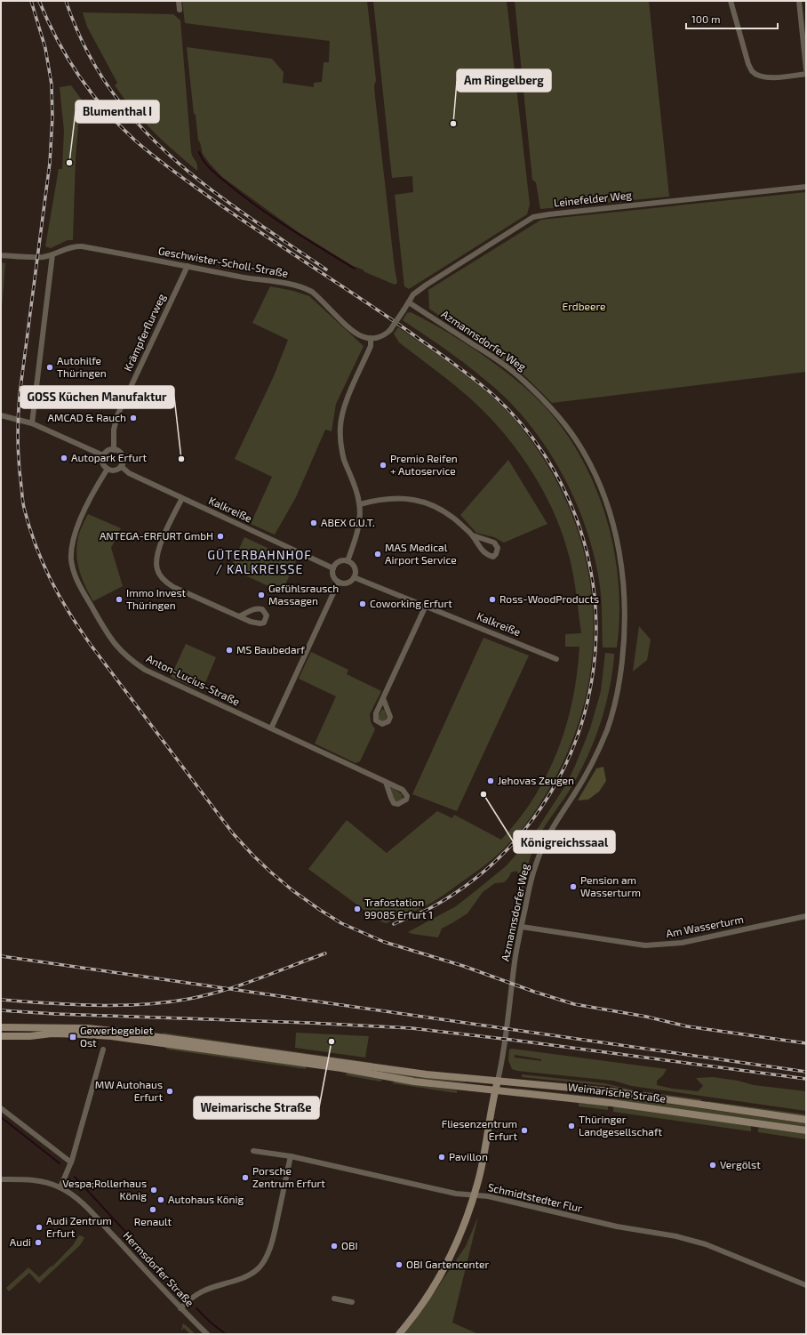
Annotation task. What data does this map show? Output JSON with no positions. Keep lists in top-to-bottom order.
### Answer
{
  "streets": {
    "main road": ["Weimarische Straße"],
    "street": [
      "Leinefelder Weg",
      "Geschwister-Scholl-Straße",
      "Krämpferflurweg",
      "Azmannsdorfer Weg",
      "Kalkreiße",
      "Anton-Lucius-Straße",
      "Am Wasserturm",
      "Schmidtstedter Flur",
      "Hermsdorfer Straße"
    ]
  },
  "crossings": [
    ["Leinefelder Weg", "Azmannsdorfer Weg"],
    ["Geschwister-Scholl-Straße", "Krämpferflurweg"],
    ["Krämpferflurweg", "Kalkreiße"],
    ["Krämpferflurweg", "Anton-Lucius-Straße"],
    ["Azmannsdorfer Weg", "Am Wasserturm"],
    ["Azmannsdorfer Weg", "Weimarische Straße"],
    ["Kalkreiße", "Anton-Lucius-Straße"]
  ],
  "districts": ["GÜTERBAHNHOF / KALKREISSE"],
  "parks": ["Erdbeere"],
  "places": {
    "other": [
      "Am Ringelberg",
      "Blumenthal I",
      "Autohilfe Thüringen",
      "AMCAD & Rauch",
      "Autopark Erfurt",
      "GOSS Küchen Manufaktur",
      "Premio Reifen + Autoservice",
      "ABEX G.U.T.",
      "ANTEGA-ERFURT GmbH",
      "MAS Medical Airport Service",
      "Gefühlsrausch Massagen",
      "Immo Invest Thüringen",
      "Ross-WoodProducts",
      "Coworking Erfurt",
      "MS Baubedarf",
      "Jehovas Zeugen",
      "Königreichssaal",
      "Pension am Wasserturm",
      "Trafostation 99085 Erfurt 1",
      "Weimarische Straße",
      "MW Autohaus Erfurt",
      "Thüringer Landgesellschaft",
      "Fliesenzentrum Erfurt",
      "Pavillon",
      "Vergölst",
      "Porsche Zentrum Erfurt",
      "Vespa;Rollerhaus König",
      "Autohaus König",
      "Renault",
      "Audi Zentrum Erfurt",
      "Audi",
      "OBI",
      "OBI Gartencenter"
    ],
    "transit": ["Gewerbegebiet Ost"]
  },
  "scale_bar": "100 m"
}
